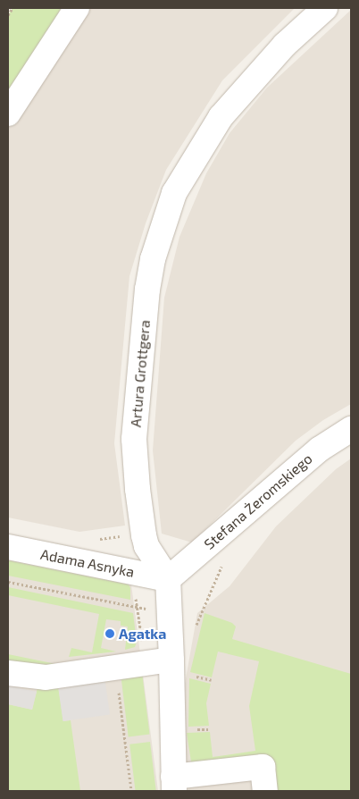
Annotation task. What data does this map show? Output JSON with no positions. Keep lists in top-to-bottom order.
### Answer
{
  "streets": {
    "street": ["Artura Grottgera", "Stefana Żeromskiego", "Adama Asnyka"]
  },
  "crossings": [
    ["Artura Grottgera", "Stefana Żeromskiego"],
    ["Artura Grottgera", "Adama Asnyka"],
    ["Stefana Żeromskiego", "Adama Asnyka"]
  ],
  "places": ["Agatka"]
}
